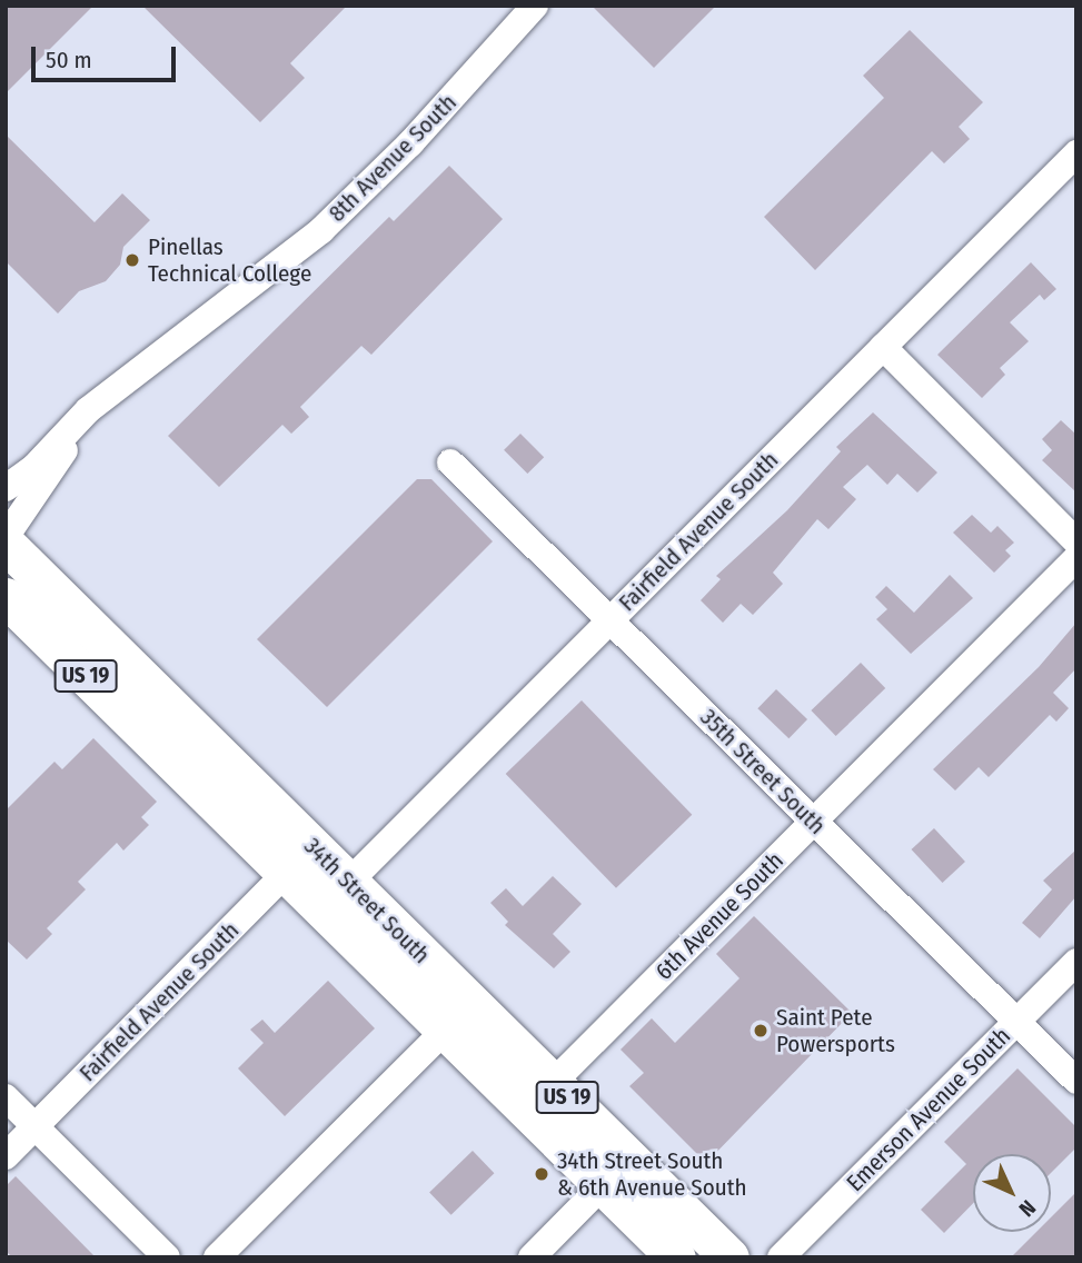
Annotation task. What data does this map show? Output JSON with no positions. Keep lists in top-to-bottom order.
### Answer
{
  "streets": {
    "highway": ["US 19", "34th Street South"],
    "street": [
      "8th Avenue South",
      "Fairfield Avenue South",
      "35th Street South",
      "6th Avenue South",
      "Emerson Avenue South"
    ]
  },
  "crossings": [
    ["Fairfield Avenue South", "35th Street South"],
    ["Fairfield Avenue South", "34th Street South"],
    ["35th Street South", "6th Avenue South"],
    ["35th Street South", "Emerson Avenue South"],
    ["34th Street South", "6th Avenue South"]
  ],
  "places": ["Pinellas Technical College", "Saint Pete Powersports", "34th Street South & 6th Avenue South"],
  "scale_bar": "50 m",
  "north": "bottom right"
}
